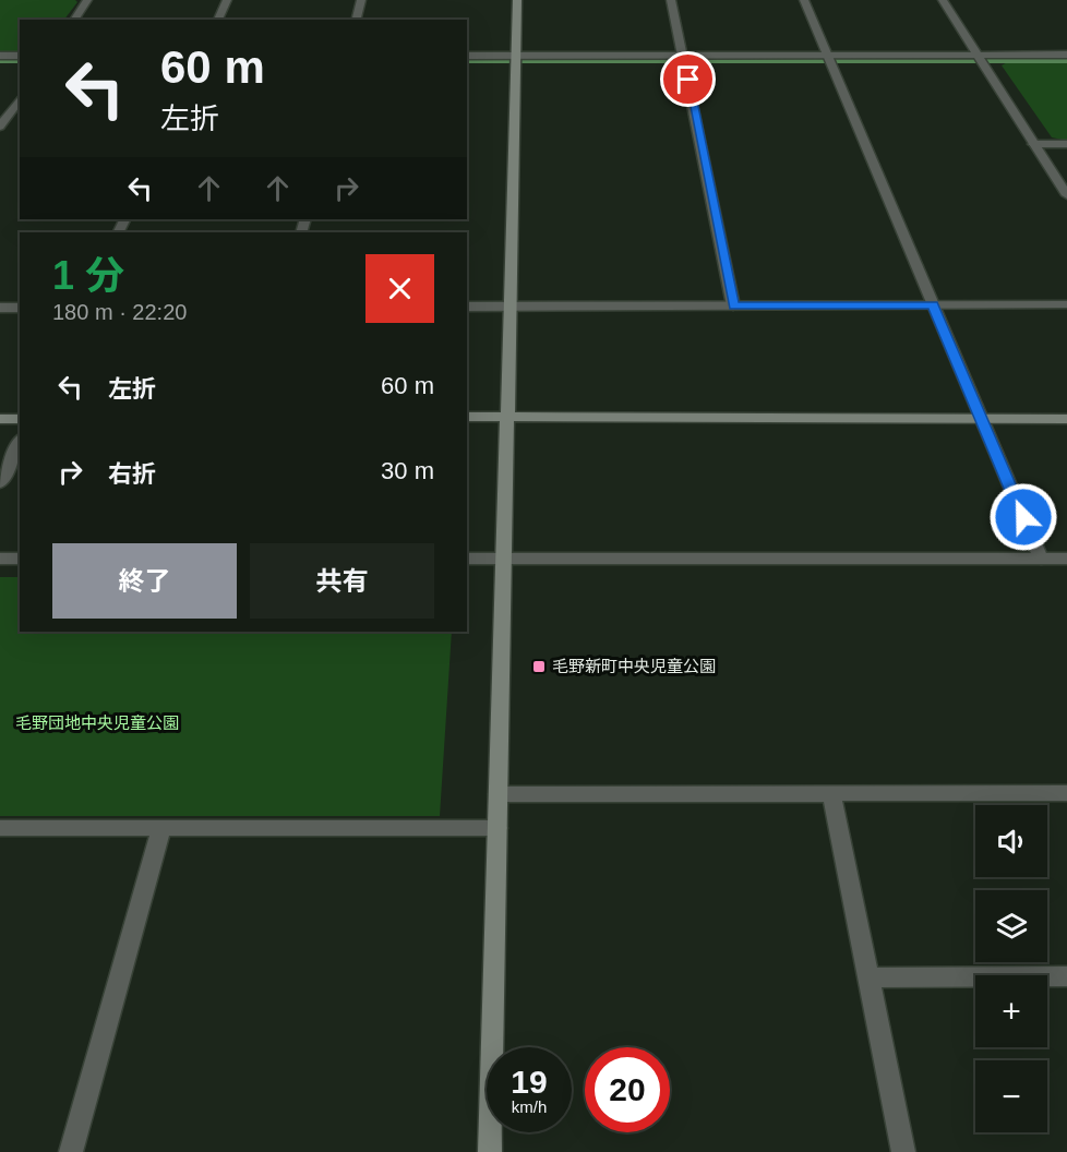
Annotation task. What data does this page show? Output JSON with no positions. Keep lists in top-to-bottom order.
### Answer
{
  "parks": ["毛野団地中央児童公園"],
  "places": {
    "transit": ["毛野新町中央児童公園"]
  },
  "page": {
    "turn": ["60 m", "左折"],
    "heading": ["1 分", "180 m · 22:20"],
    "list": [
      {
        "name": "左折",
        "value": "60 m"
      },
      {
        "name": "右折",
        "value": "30 m"
      }
    ],
    "buttons": ["終了", "共有"],
    "map_buttons": ["+", "−"],
    "speed": "19 km/h",
    "limit": "20"
  }
}
